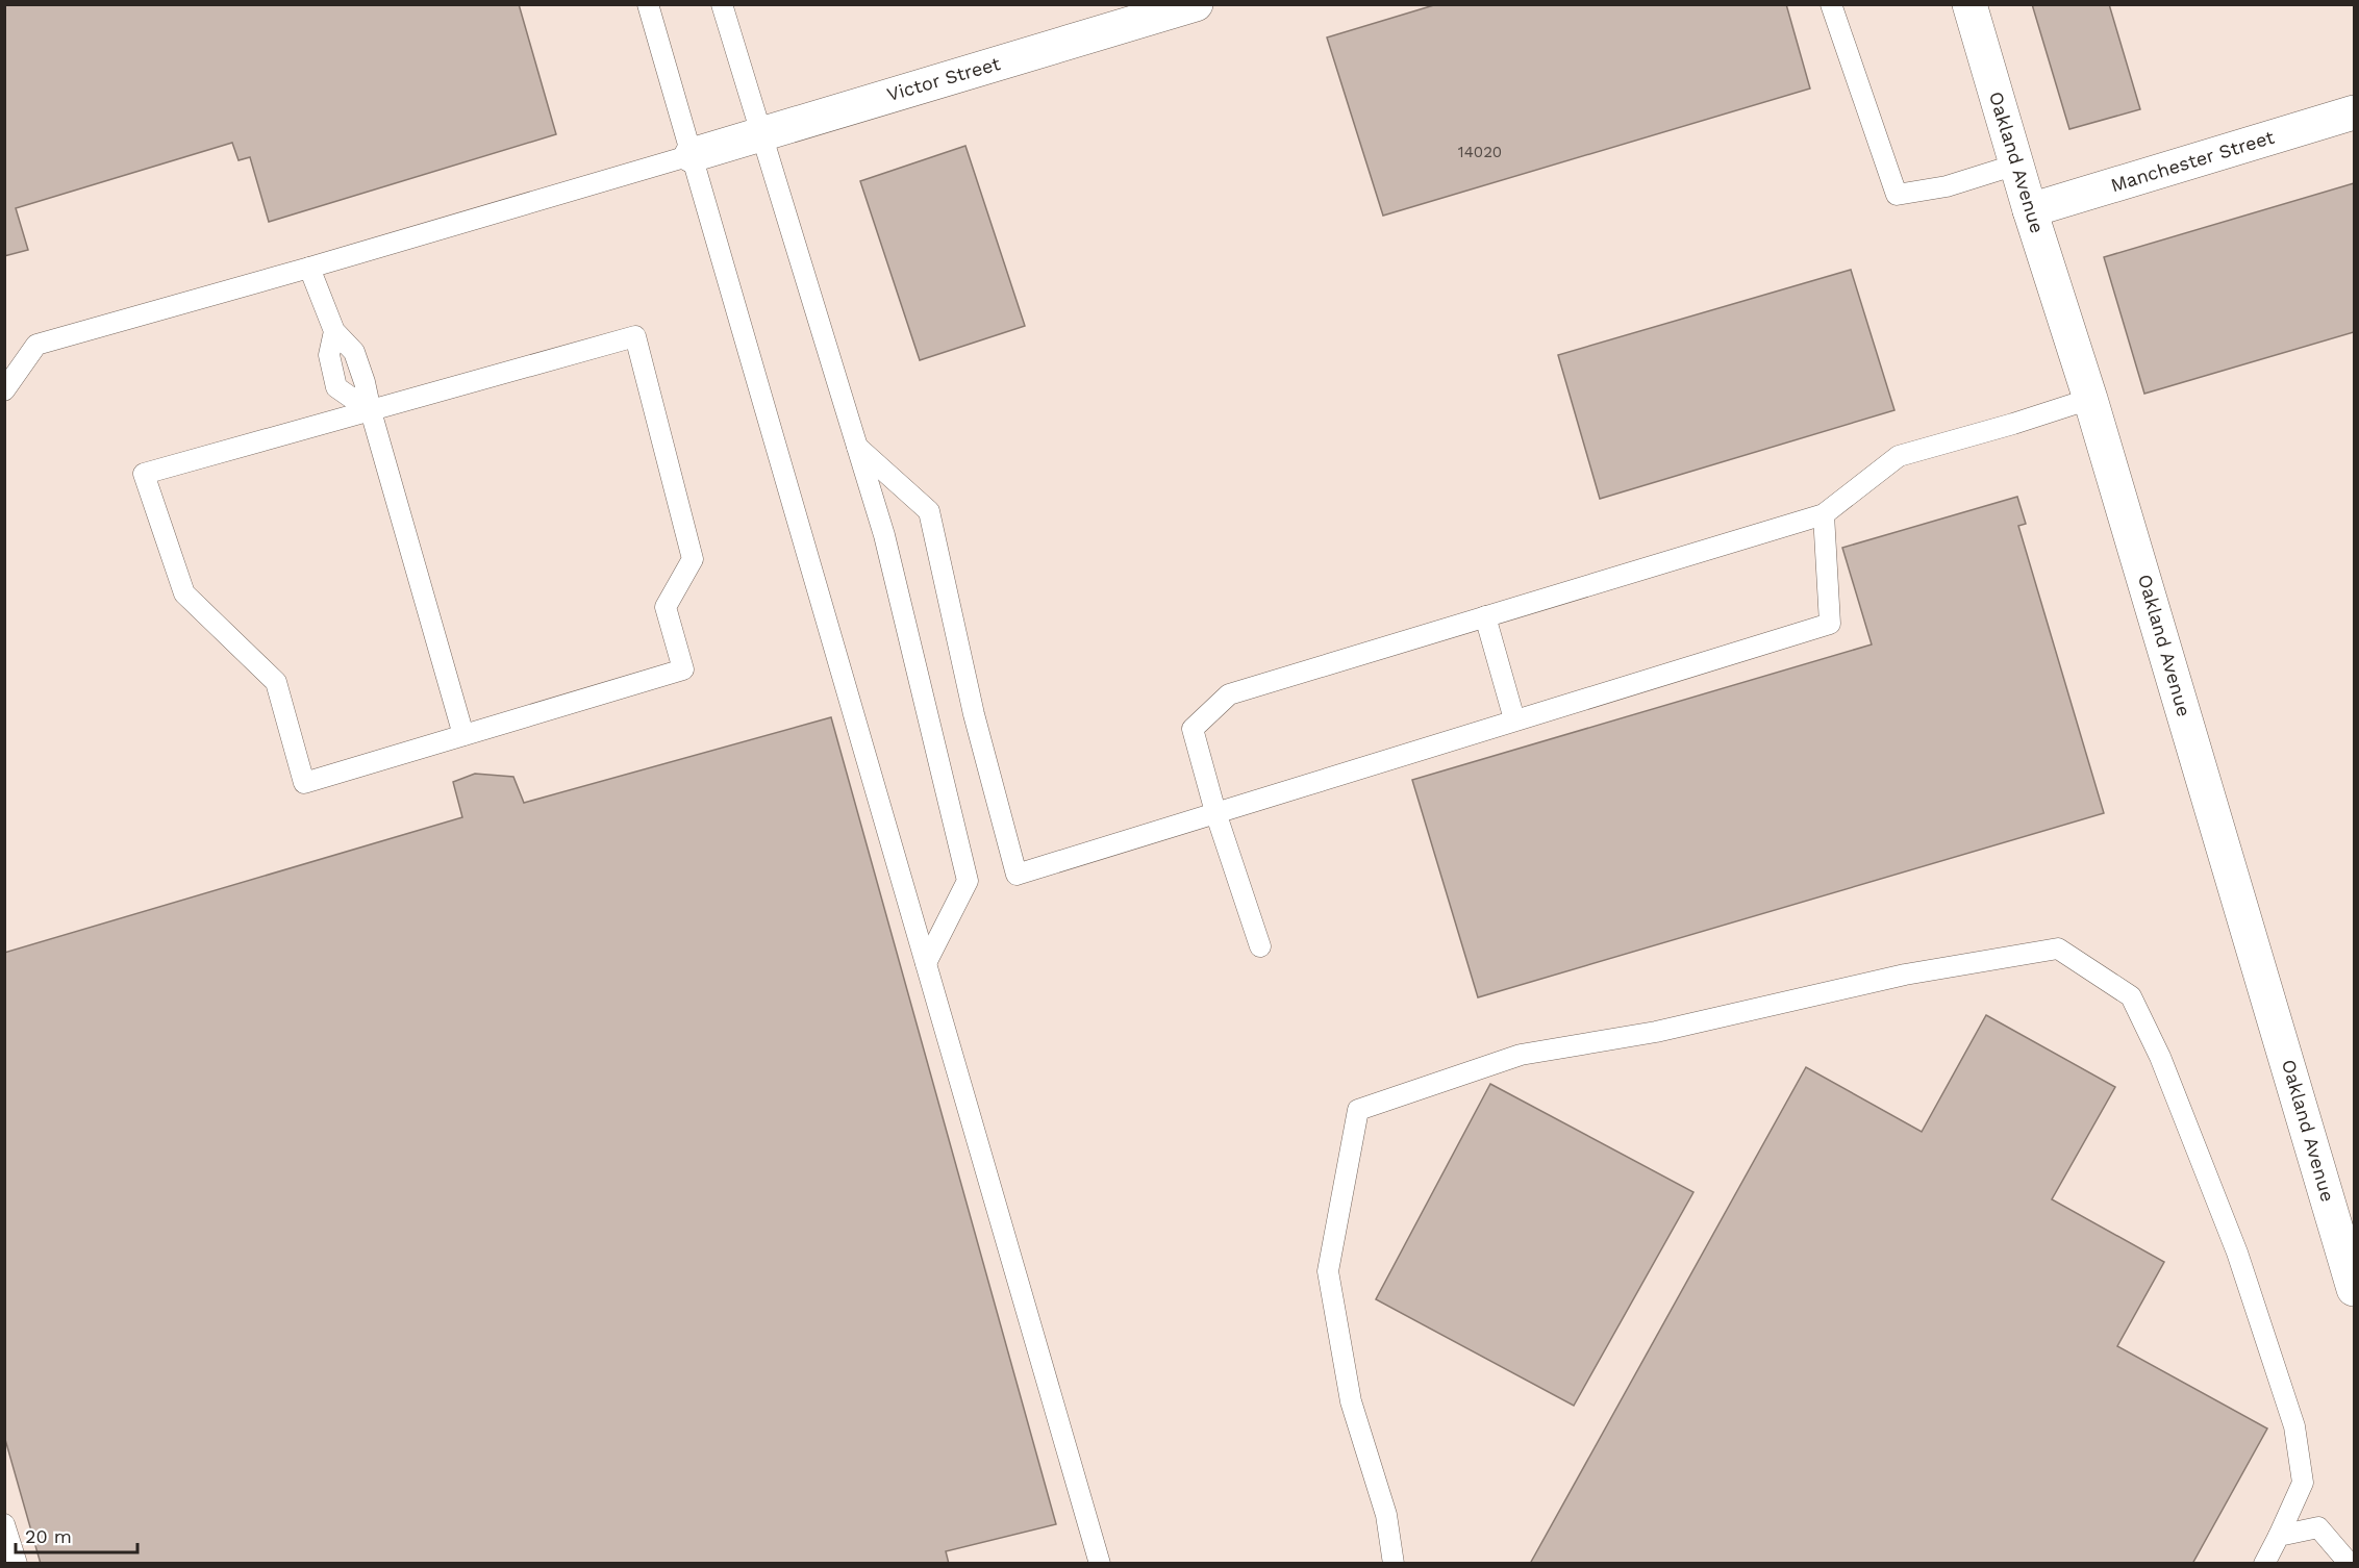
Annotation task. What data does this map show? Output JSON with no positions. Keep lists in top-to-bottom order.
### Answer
{
  "streets": {
    "street": ["Victor Street", "Manchester Street", "Oakland Avenue"]
  },
  "crossings": [
    ["Manchester Street", "Oakland Avenue"]
  ],
  "house_numbers": ["14020"],
  "scale_bar": "20 m"
}
